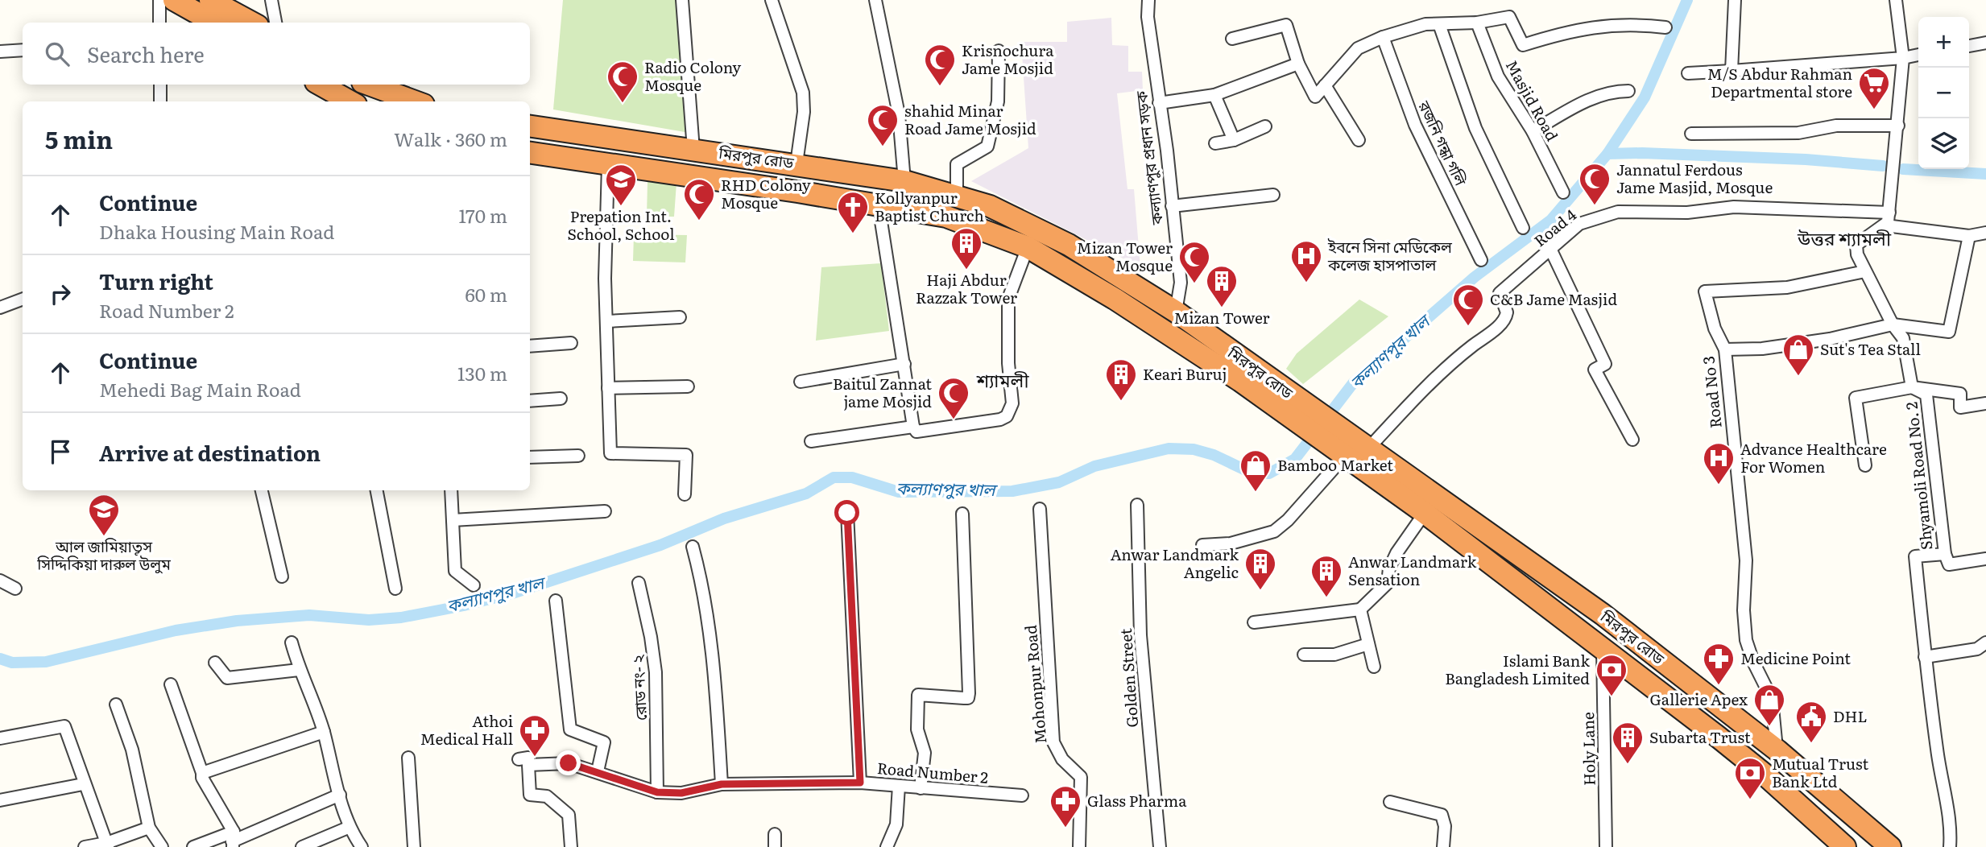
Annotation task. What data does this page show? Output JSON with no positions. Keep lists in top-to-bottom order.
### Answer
{
  "streets": {
    "highway": ["মিরপুর রোড"],
    "street": [
      "Masjid Road",
      "রজনি গন্ধা গলি",
      "কল্যাণপুর প্রধান সড়ক",
      "Road 4",
      "Road No 3",
      "Shyamoli Road No. 2",
      "Golden Street",
      "Mohonpur Road",
      "রোড নং- ২",
      "Holy Lane",
      "Road Number 2"
    ]
  },
  "crossings": [
    ["মিরপুর রোড", "কল্যাণপুর প্রধান সড়ক"],
    ["মিরপুর রোড", "Road 4"],
    ["মিরপুর রোড", "Road No 3"],
    ["মিরপুর রোড", "Holy Lane"],
    ["Road No 3", "Shyamoli Road No. 2"],
    ["রোড নং- ২", "Road Number 2"]
  ],
  "districts": ["উত্তর শ্যামলী", "শ্যামলী"],
  "water": ["কল্যাণপুর খাল"],
  "places": {
    "mosque": [
      "Krisnochura Jame Mosjid",
      "Radio Colony Mosque",
      "shahid Minar Road Jame Mosjid",
      "Jannatul Ferdous Jame Masjid, Mosque",
      "RHD Colony Mosque",
      "Mizan Tower Mosque",
      "C&B Jame Masjid",
      "Baitul Zannat jame Mosjid"
    ],
    "supermarket": ["M/S Abdur Rahman Departmental store"],
    "school or university": ["Prepation Int. School, School", "আল জামিয়াতুস সিদ্দিকিয়া দারুল উলুম"],
    "church": ["Kollyanpur Baptist Church"],
    "building": [
      "Haji Abdur Razzak Tower",
      "Mizan Tower",
      "Keari Buruj",
      "Anwar Landmark Angelic",
      "Anwar Landmark Sensation",
      "Subarta Trust"
    ],
    "hospital": ["ইবনে সিনা মেডিকেল কলেজ হাসপাতাল", "Advance Healthcare For Women"],
    "shop": ["Sut's Tea Stall", "Bamboo Market", "Gallerie Apex"],
    "pharmacy": ["Medicine Point", "Athoi Medical Hall", "Glass Pharma"],
    "bank": ["Islami Bank Bangladesh Limited", "Mutual Trust Bank Ltd"],
    "public building": ["DHL"]
  },
  "page": {
    "map_buttons": ["+", "−"],
    "search": "Search here",
    "heading": ["5 min", "Walk · 360 m"],
    "list": [
      ["Continue", "Dhaka Housing Main Road", "170 m"],
      ["Turn right", "Road Number 2", "60 m"],
      ["Continue", "Mehedi Bag Main Road", "130 m"],
      "Arrive at destination"
    ]
  }
}
